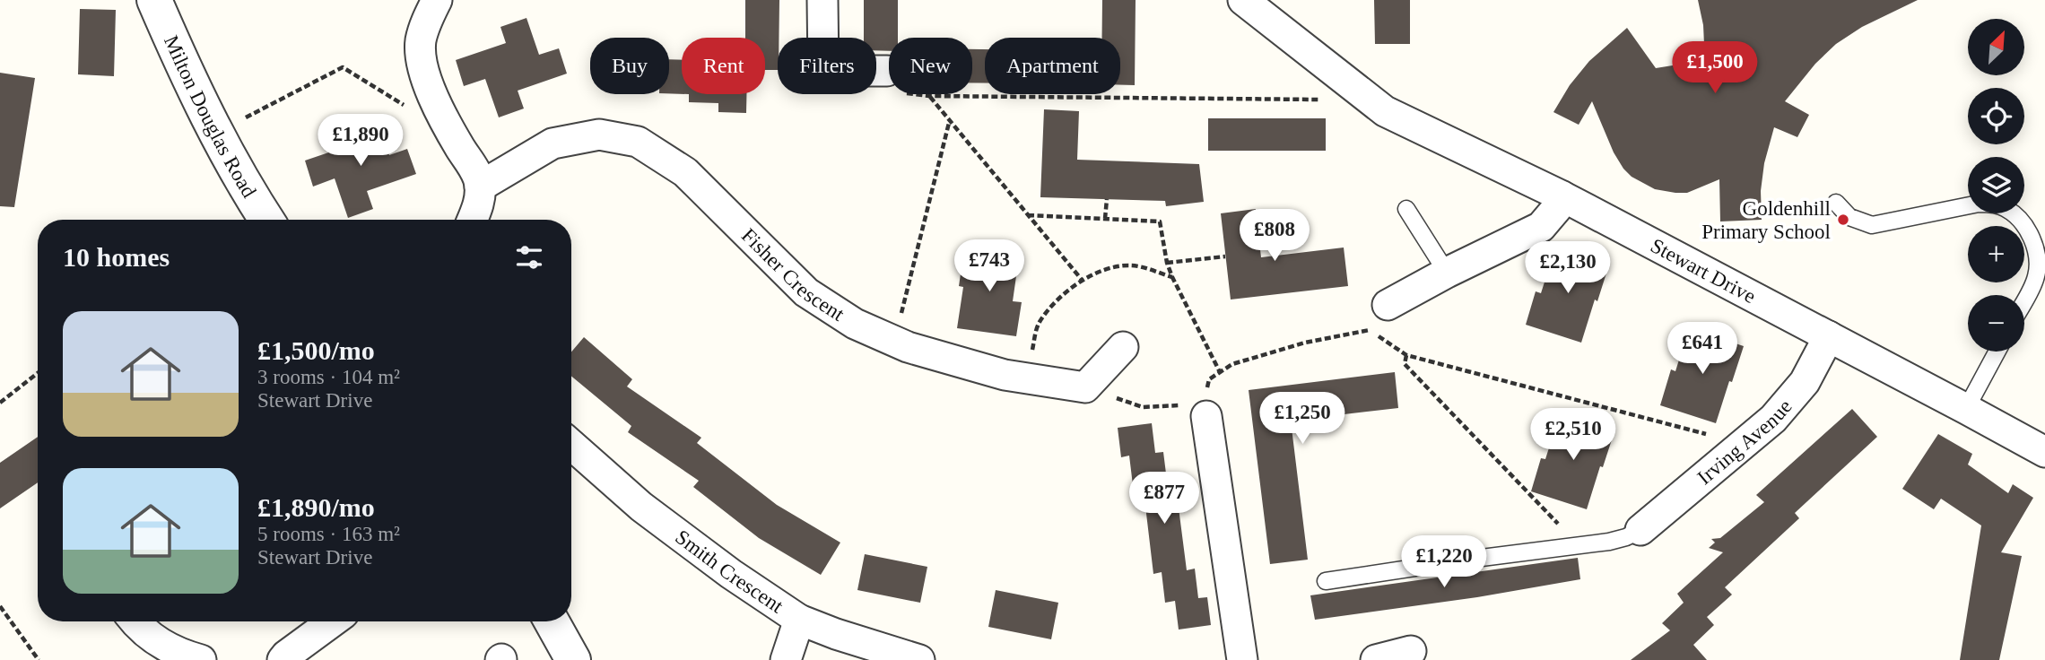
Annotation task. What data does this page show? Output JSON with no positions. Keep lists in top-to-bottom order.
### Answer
{
  "streets": {
    "street": [
      "Milton Douglas Road",
      "Stewart Drive",
      "Fisher Crescent",
      "Irving Avenue",
      "Smith Crescent"
    ]
  },
  "crossings": [
    ["Stewart Drive", "Irving Avenue"]
  ],
  "places": ["Goldenhill Primary School"],
  "north": "top right",
  "page": {
    "map_buttons": ["+", "−"],
    "chip": [
      "Buy",
      "Rent",
      "Filters",
      "New",
      "Apartment"
    ],
    "price": [
      "£1,500",
      "£1,890",
      "£808",
      "£743",
      "£2,130",
      "£641",
      "£1,250",
      "£2,510",
      "£877",
      "£1,220"
    ],
    "heading": "10 homes",
    "list": [
      {
        "name": "£1,500/mo",
        "note": "3 rooms · 104 m² · Stewart Drive"
      },
      {
        "name": "£1,890/mo",
        "note": "5 rooms · 163 m² · Stewart Drive"
      }
    ]
  }
}
